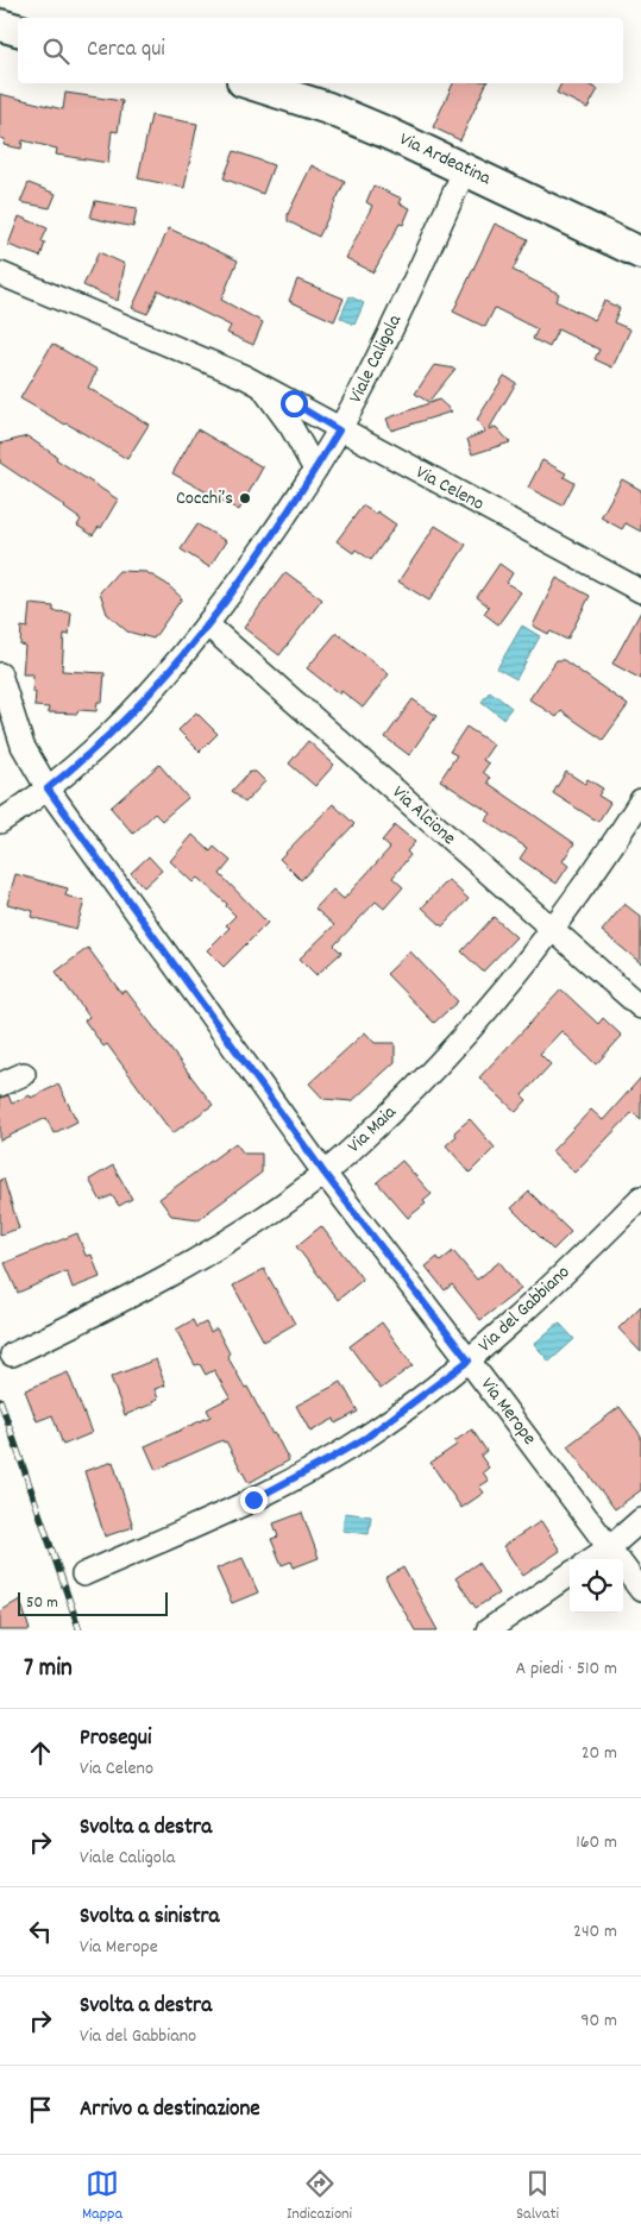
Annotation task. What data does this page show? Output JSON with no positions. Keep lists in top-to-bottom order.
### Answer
{
  "streets": {
    "main road": ["Via Ardeatina"],
    "street": [
      "Viale Caligola",
      "Via Celeno",
      "Via Alcione",
      "Via Maia",
      "Via del Gabbiano",
      "Via Merope"
    ]
  },
  "crossings": [
    ["Via Ardeatina", "Viale Caligola"],
    ["Viale Caligola", "Via Celeno"],
    ["Viale Caligola", "Via Alcione"],
    ["Viale Caligola", "Via Merope"],
    ["Via Alcione", "Via Maia"],
    ["Via Maia", "Via Merope"],
    ["Via del Gabbiano", "Via Merope"]
  ],
  "places": ["Cocchi’s"],
  "scale_bar": "50 m",
  "page": {
    "search": "Cerca qui",
    "scale": "50 m",
    "heading": ["7 min", "A piedi · 510 m"],
    "list": [
      ["Prosegui", "Via Celeno", "20 m"],
      ["Svolta a destra", "Viale Caligola", "160 m"],
      ["Svolta a sinistra", "Via Merope", "240 m"],
      ["Svolta a destra", "Via del Gabbiano", "90 m"],
      "Arrivo a destinazione"
    ],
    "nav": ["Mappa", "Indicazioni", "Salvati"]
  }
}
